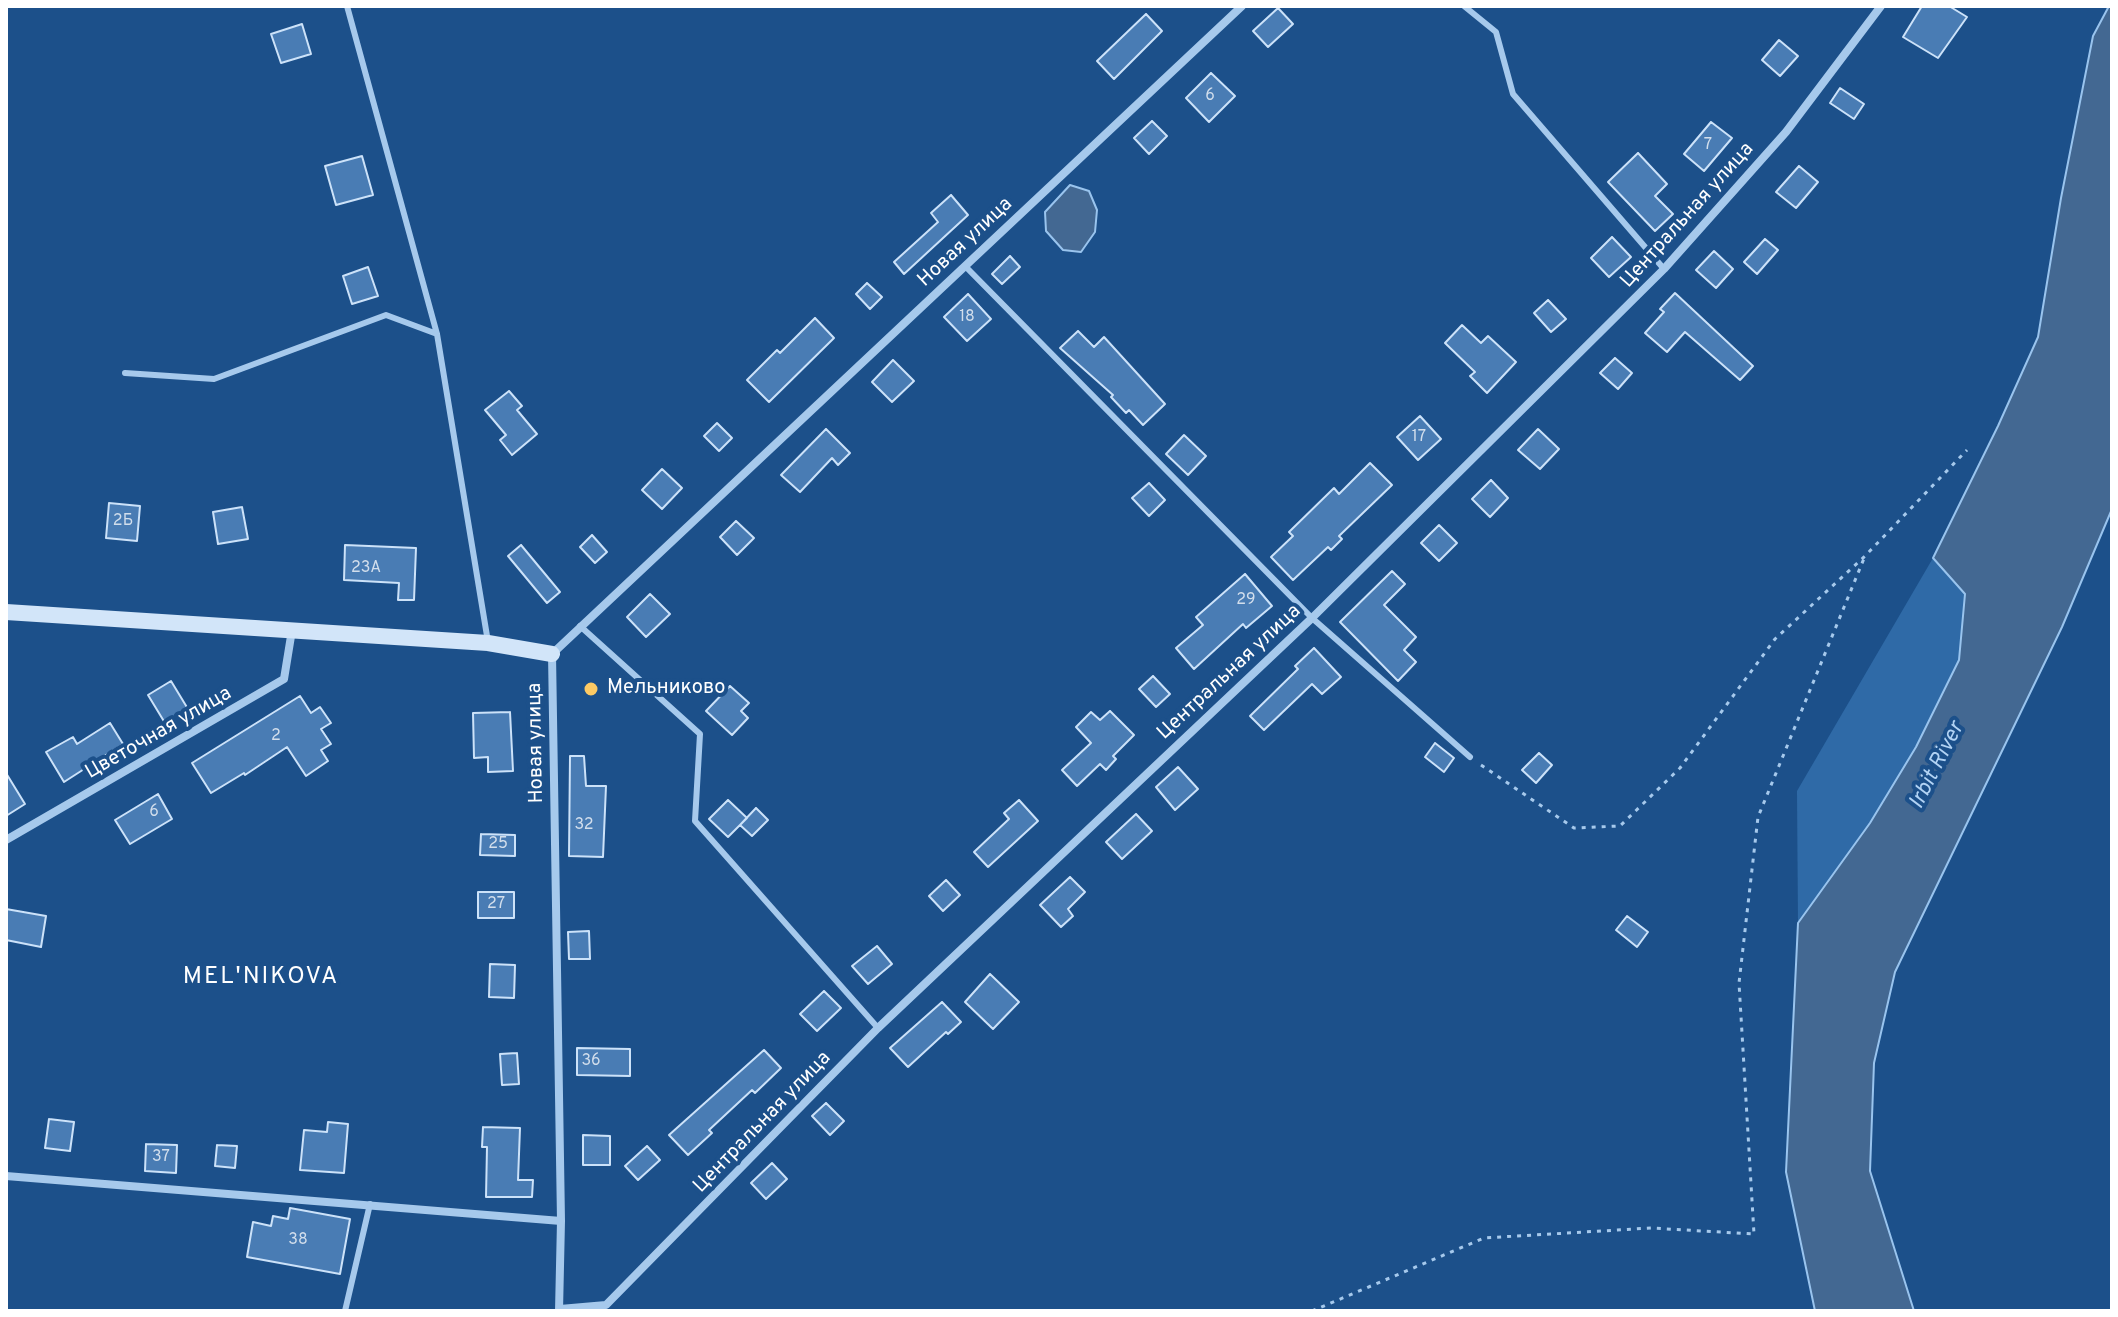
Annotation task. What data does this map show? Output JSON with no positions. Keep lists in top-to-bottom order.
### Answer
{
  "streets": {
    "street": ["Центральная улица", "Новая улица", "Цветочная улица"]
  },
  "districts": ["MEL'NIKOVA"],
  "water": ["Irbit River"],
  "places": ["Мельниково"],
  "house_numbers": [
    "6",
    "7",
    "18",
    "17",
    "2Б",
    "23А",
    "29",
    "2",
    "6",
    "32",
    "25",
    "27",
    "36",
    "37",
    "38"
  ]
}
